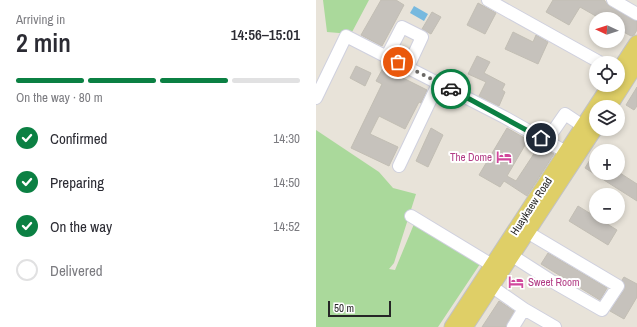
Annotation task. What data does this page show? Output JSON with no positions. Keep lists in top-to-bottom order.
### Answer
{
  "streets": {
    "main road": ["Huaykaew Road"]
  },
  "places": {
    "hotel": ["The Dome", "Sweet Room"]
  },
  "scale_bar": "50 m",
  "north": "left",
  "page": {
    "heading": ["2 min", "Arriving in", "14:56–15:01"],
    "map_buttons": ["+", "−"],
    "bar": "On the way · 80 m",
    "list": [
      ["Confirmed", "14:30"],
      ["Preparing", "14:50"],
      ["On the way", "14:52"],
      "Delivered"
    ],
    "scale": "50 m"
  }
}
